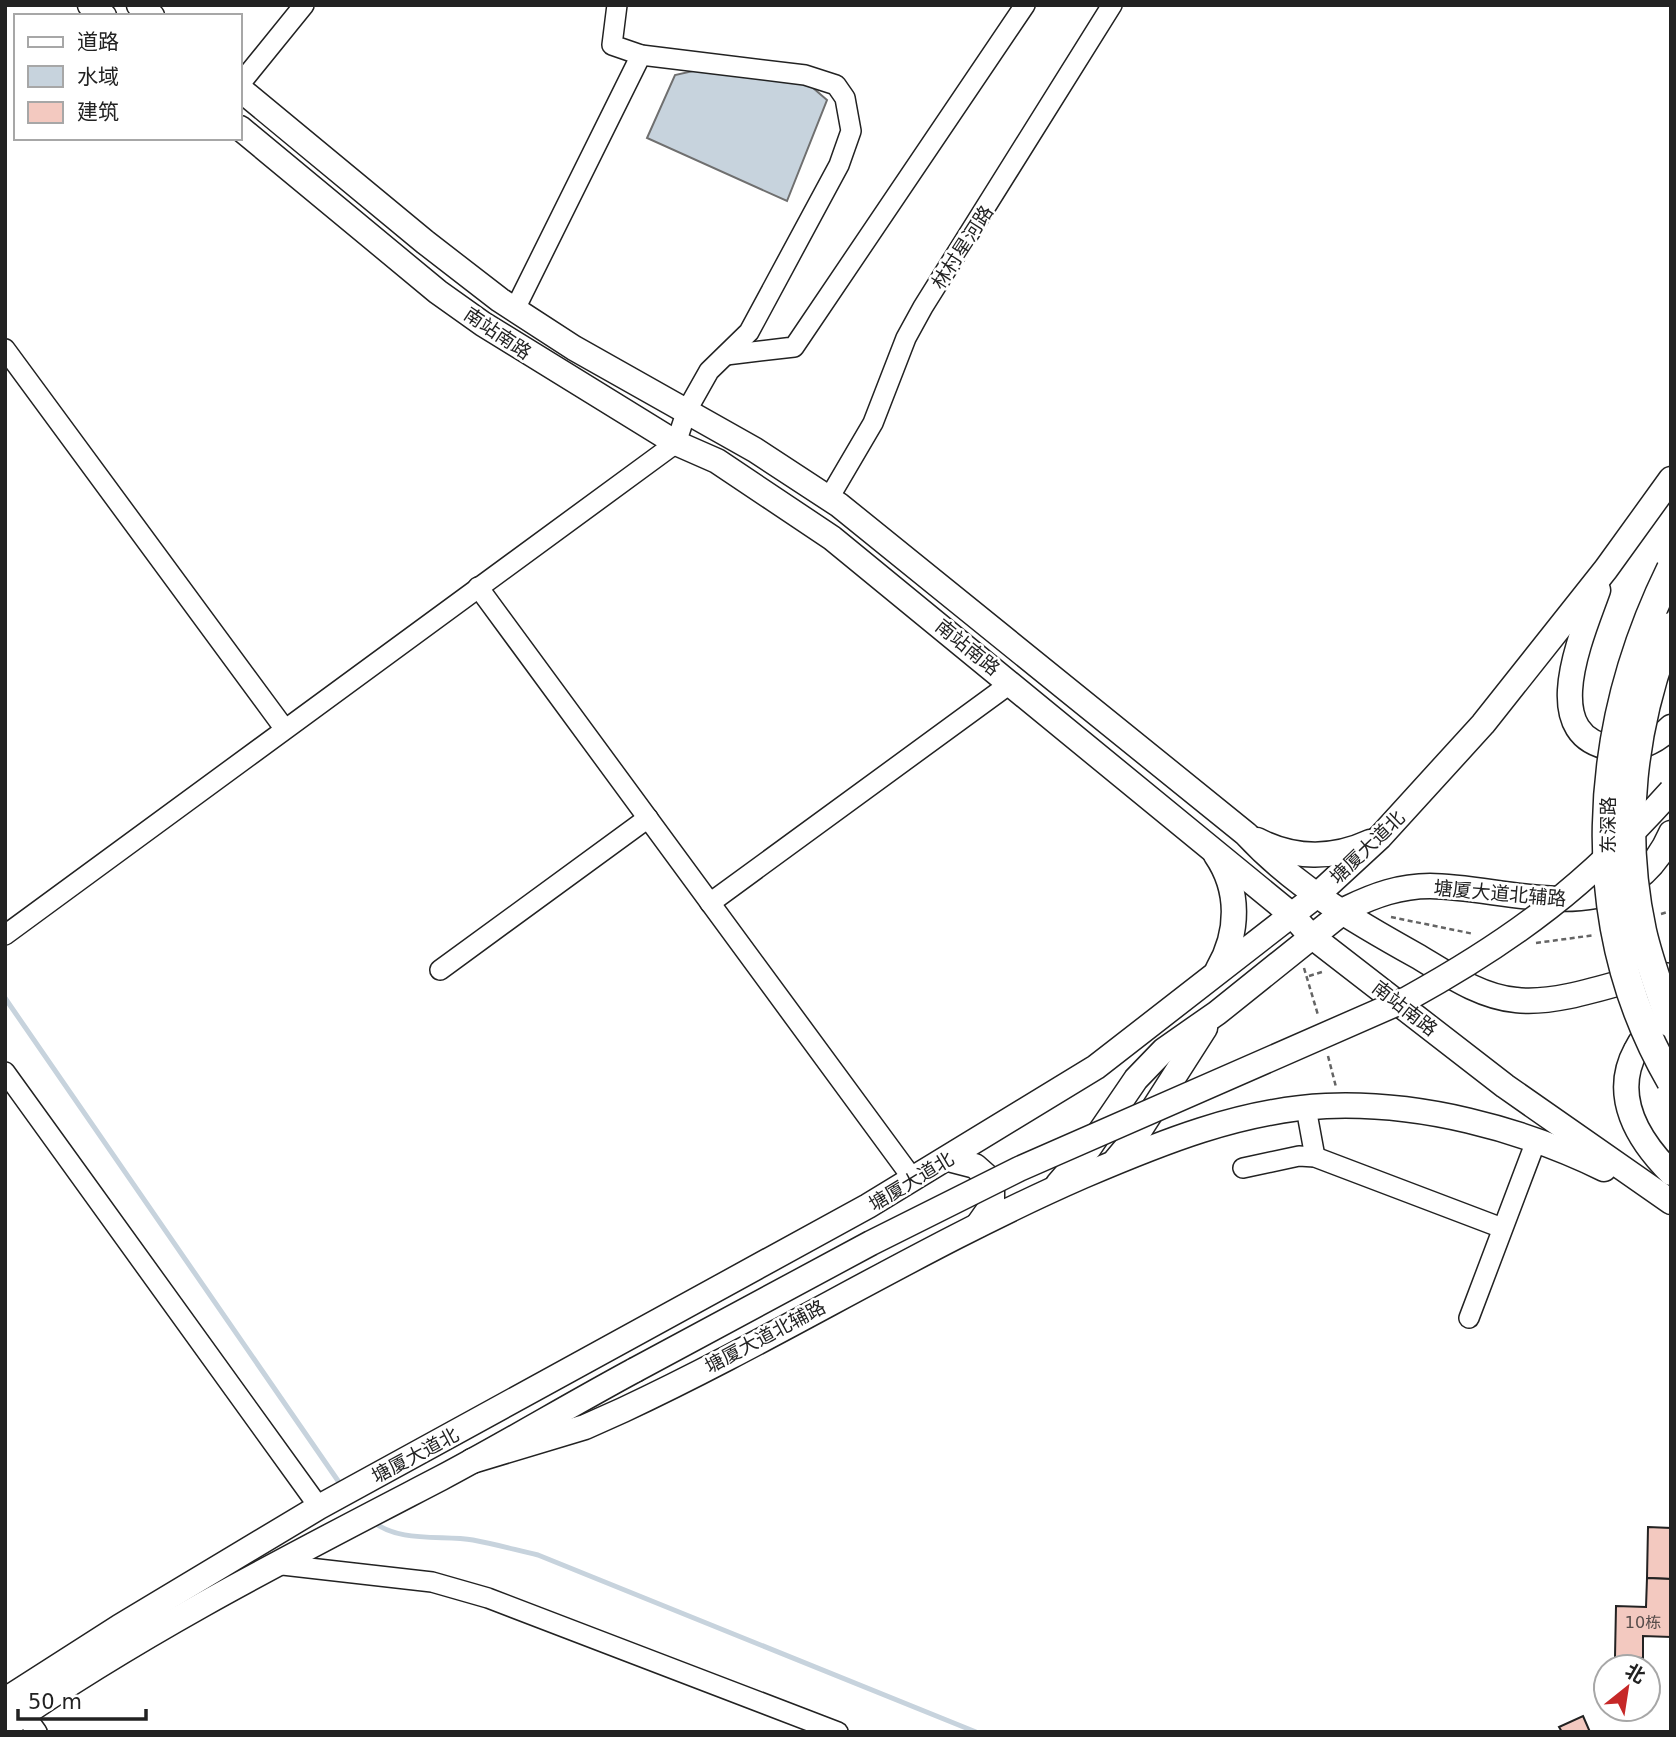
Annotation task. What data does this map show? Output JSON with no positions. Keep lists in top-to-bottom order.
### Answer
{
  "streets": {
    "highway": ["东深路"],
    "main road": ["南站南路", "塘厦大道北", "塘厦大道北辅路"],
    "street": ["林村星河路"]
  },
  "crossings": [
    ["林村星河路", "南站南路"],
    ["南站南路", "塘厦大道北"],
    ["南站南路", "塘厦大道北辅路"],
    ["塘厦大道北", "塘厦大道北辅路"]
  ],
  "house_numbers": ["10栋"],
  "legend": ["道路", "水域", "建筑"],
  "scale_bar": "50 m",
  "north": "top right"
}
